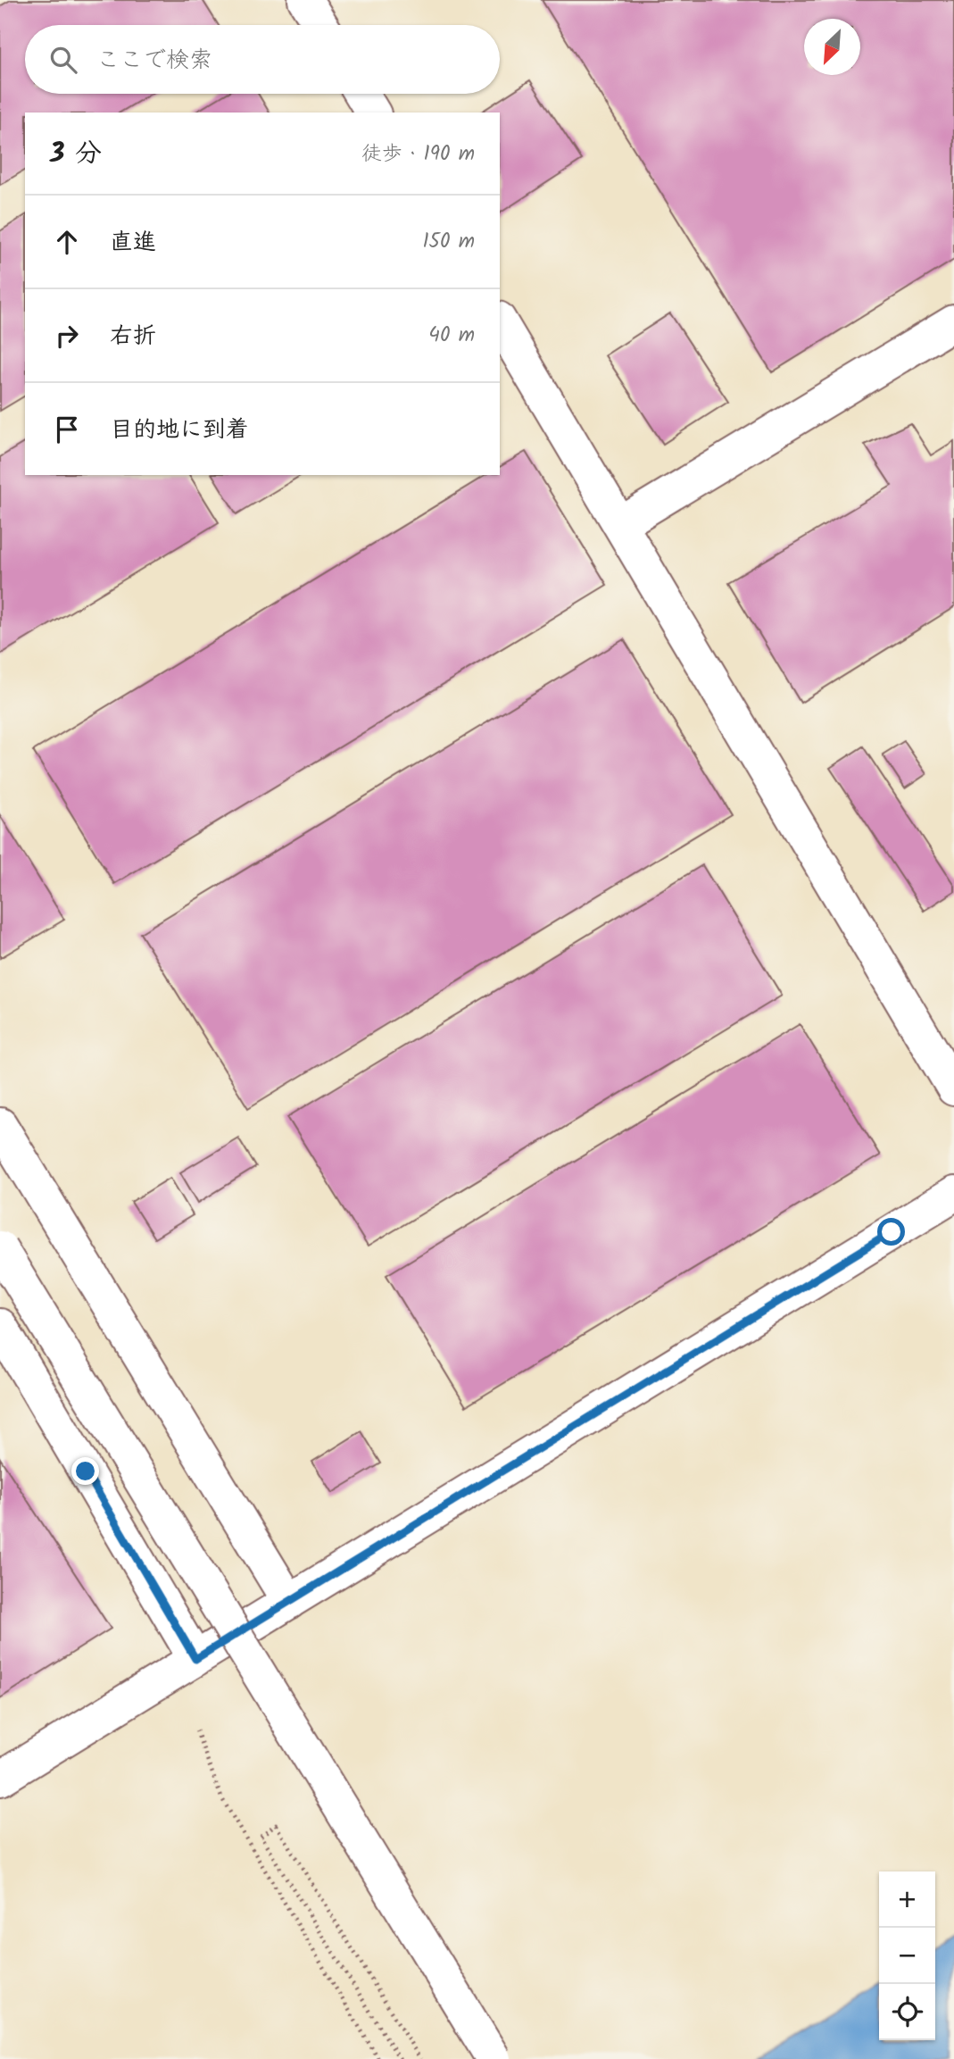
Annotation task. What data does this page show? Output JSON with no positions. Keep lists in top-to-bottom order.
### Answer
{
  "north": "bottom left",
  "page": {
    "search": "ここで検索",
    "heading": ["3 分", "徒歩 · 190 m"],
    "list": [
      ["直進", "150 m"],
      ["右折", "40 m"],
      "目的地に到着"
    ],
    "map_buttons": ["+", "−"]
  }
}
